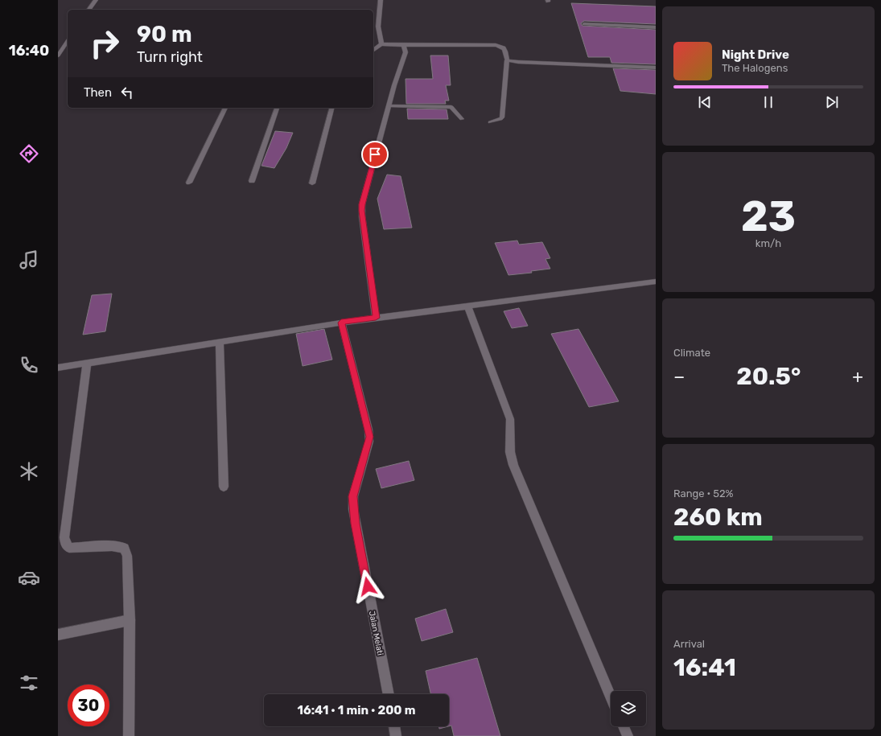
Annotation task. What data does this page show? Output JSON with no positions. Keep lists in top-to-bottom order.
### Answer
{
  "streets": {
    "street": ["Jalan Melati"]
  },
  "page": {
    "tabs": "16:40",
    "turn": ["90 m", "Turn right"],
    "song": ["Night Drive", "The Halogens"],
    "then": "Then",
    "tile": [
      ["23", "km/h"],
      "Climate",
      ["Range · 52%", "260 km"],
      ["Arrival", "16:41"]
    ],
    "heat": ["−", "20.5°", "+"],
    "limit": "30",
    "trip": "16:41 · 1 min · 200 m"
  }
}
